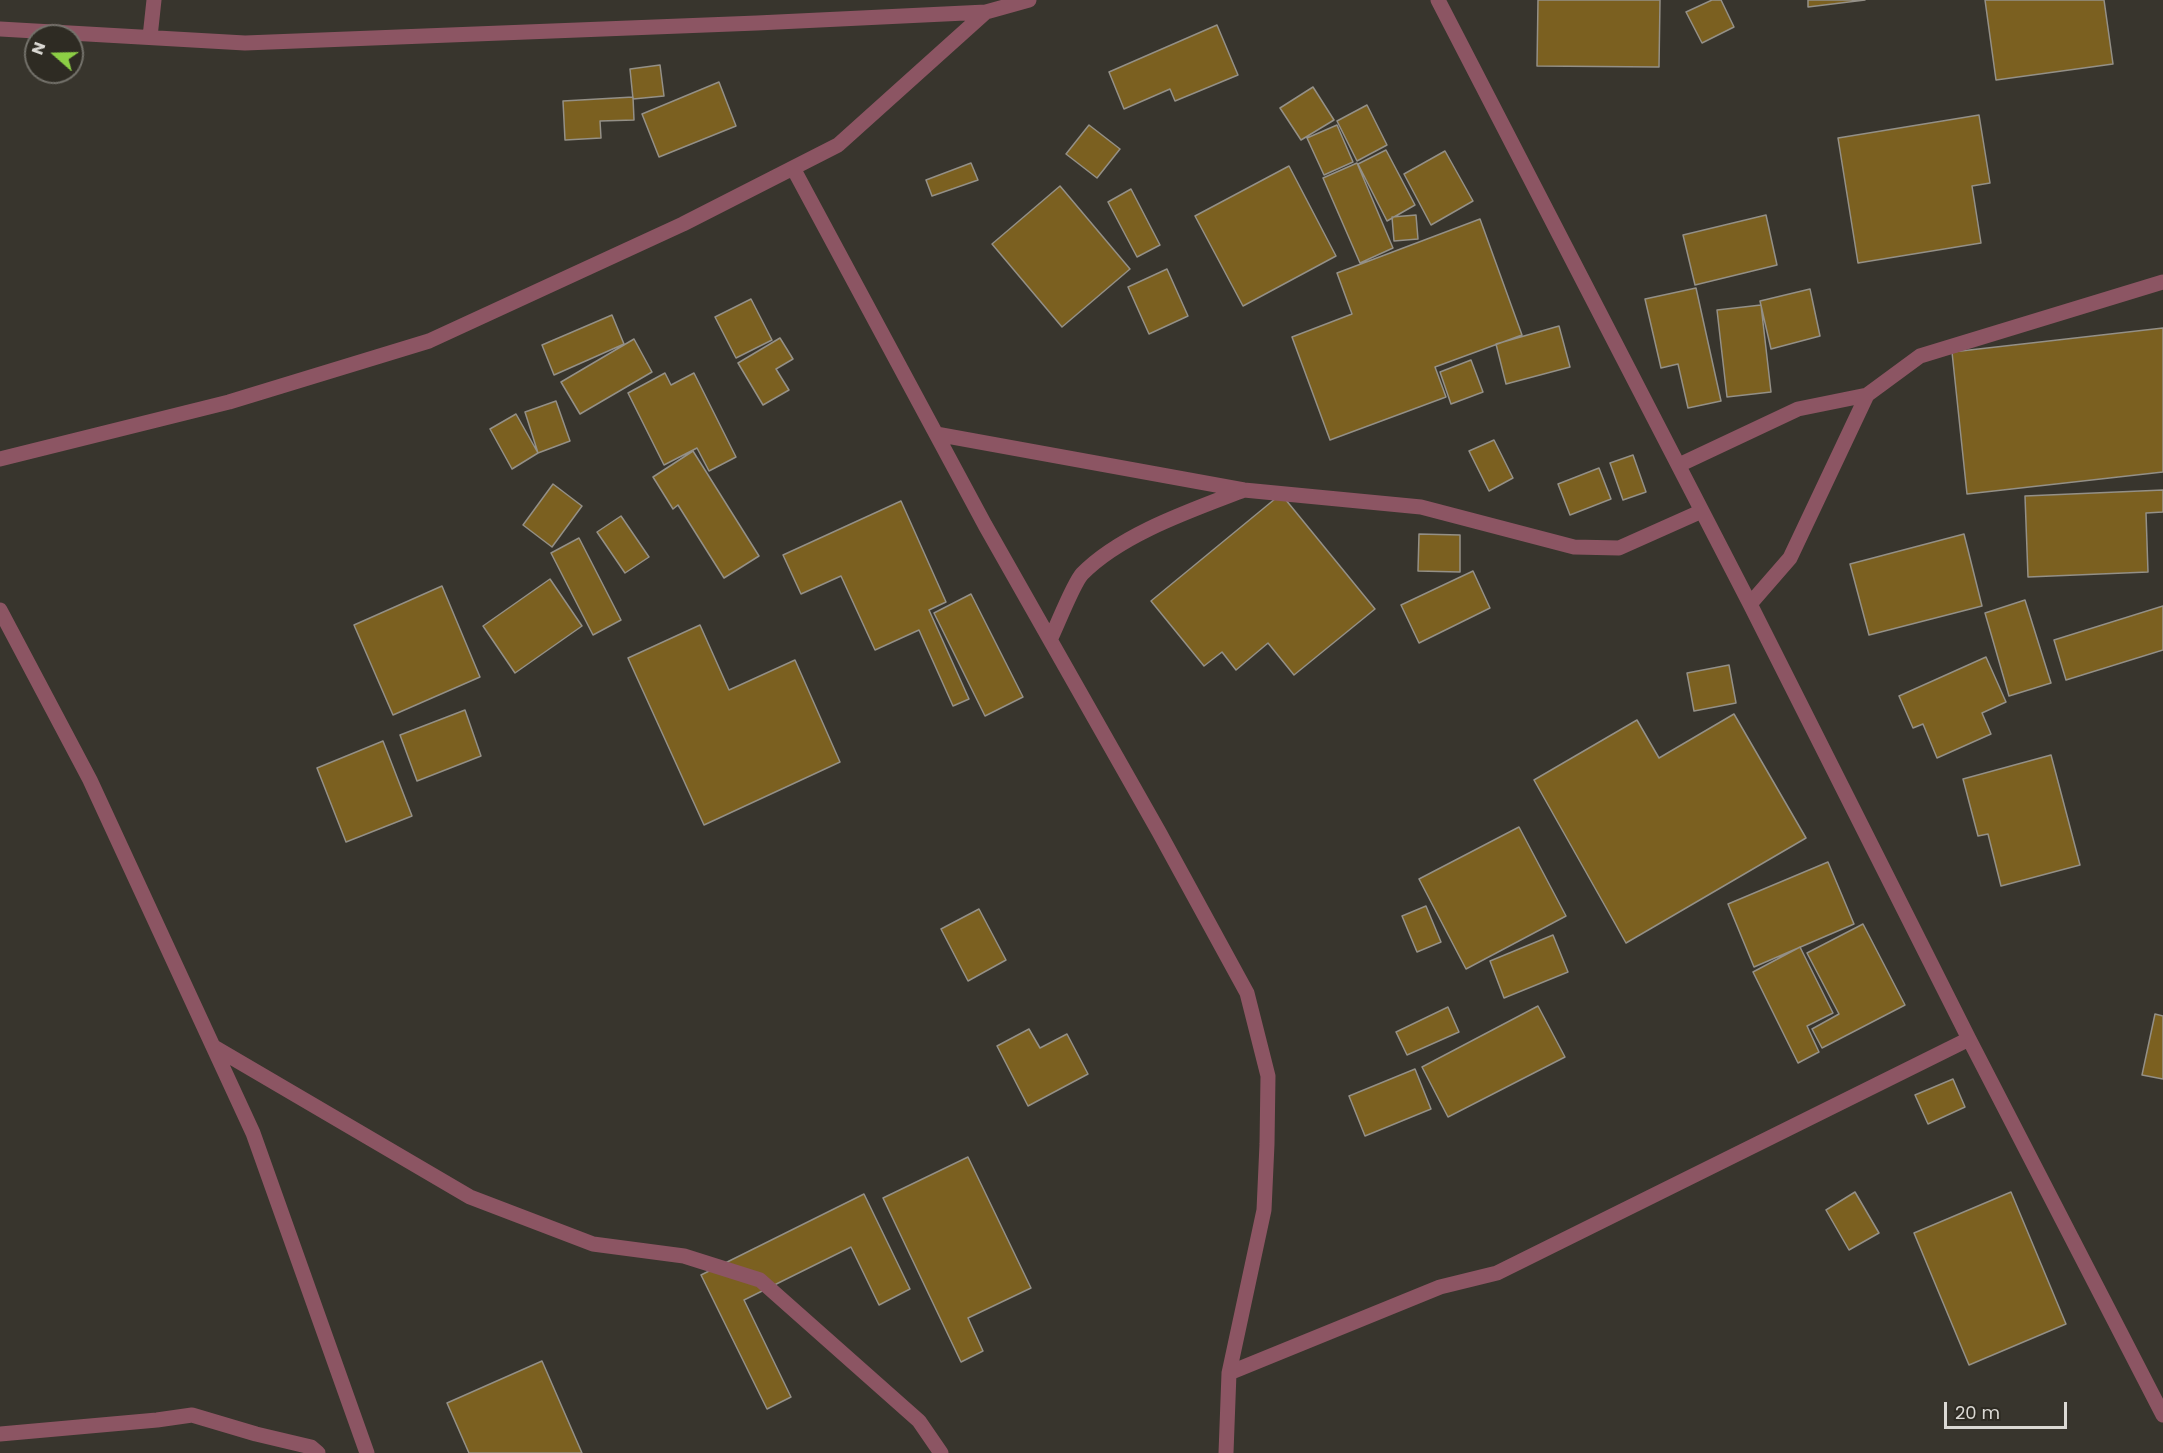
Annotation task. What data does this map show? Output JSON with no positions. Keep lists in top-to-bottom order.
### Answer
{
  "scale_bar": "20 m",
  "north": "left"
}
